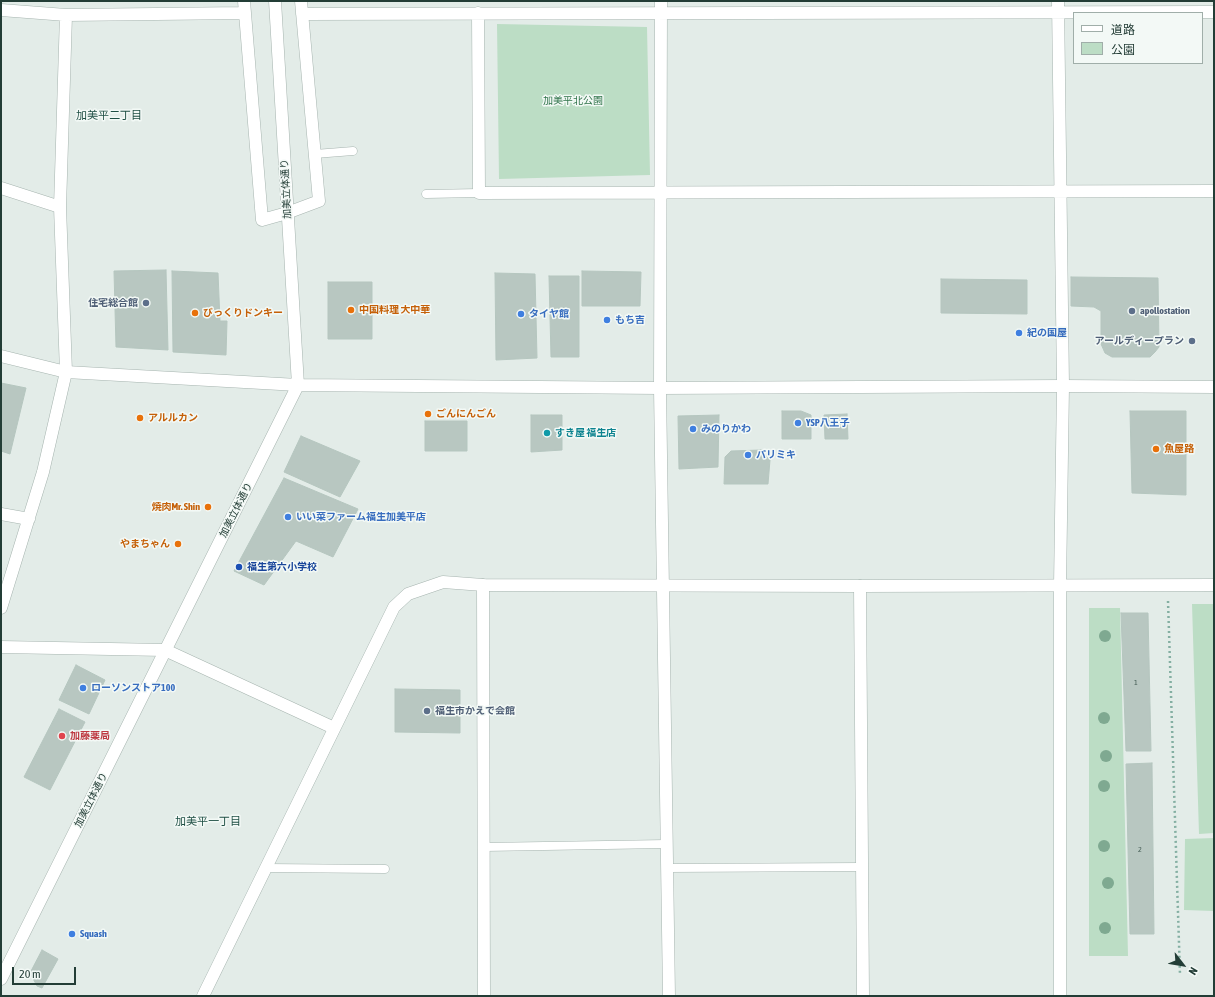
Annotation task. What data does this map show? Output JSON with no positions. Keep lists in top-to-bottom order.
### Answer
{
  "streets": {
    "street": ["加美立体通り"]
  },
  "districts": ["加美平二丁目", "加美平一丁目"],
  "parks": ["加美平北公園"],
  "places": [
    "住宅総合館",
    "中国料理 大中華",
    "apollostation",
    "びっくりドンキー",
    "タイヤ館",
    "もち吉",
    "紀の国屋",
    "アールディープラン",
    "ごんにんごん",
    "アルルカン",
    "YSP八王子",
    "みのりかわ",
    "すき屋 福生店",
    "魚屋路",
    "パリミキ",
    "焼肉Mr. Shin",
    "いい菜ファーム福生加美平店",
    "やまちゃん",
    "福生第六小学校",
    "ローソンストア100",
    "福生市かえで会館",
    "加藤薬局",
    "Squash"
  ],
  "house_numbers": ["1", "2"],
  "legend": ["道路", "公園"],
  "scale_bar": "20 m",
  "north": "bottom right"
}
